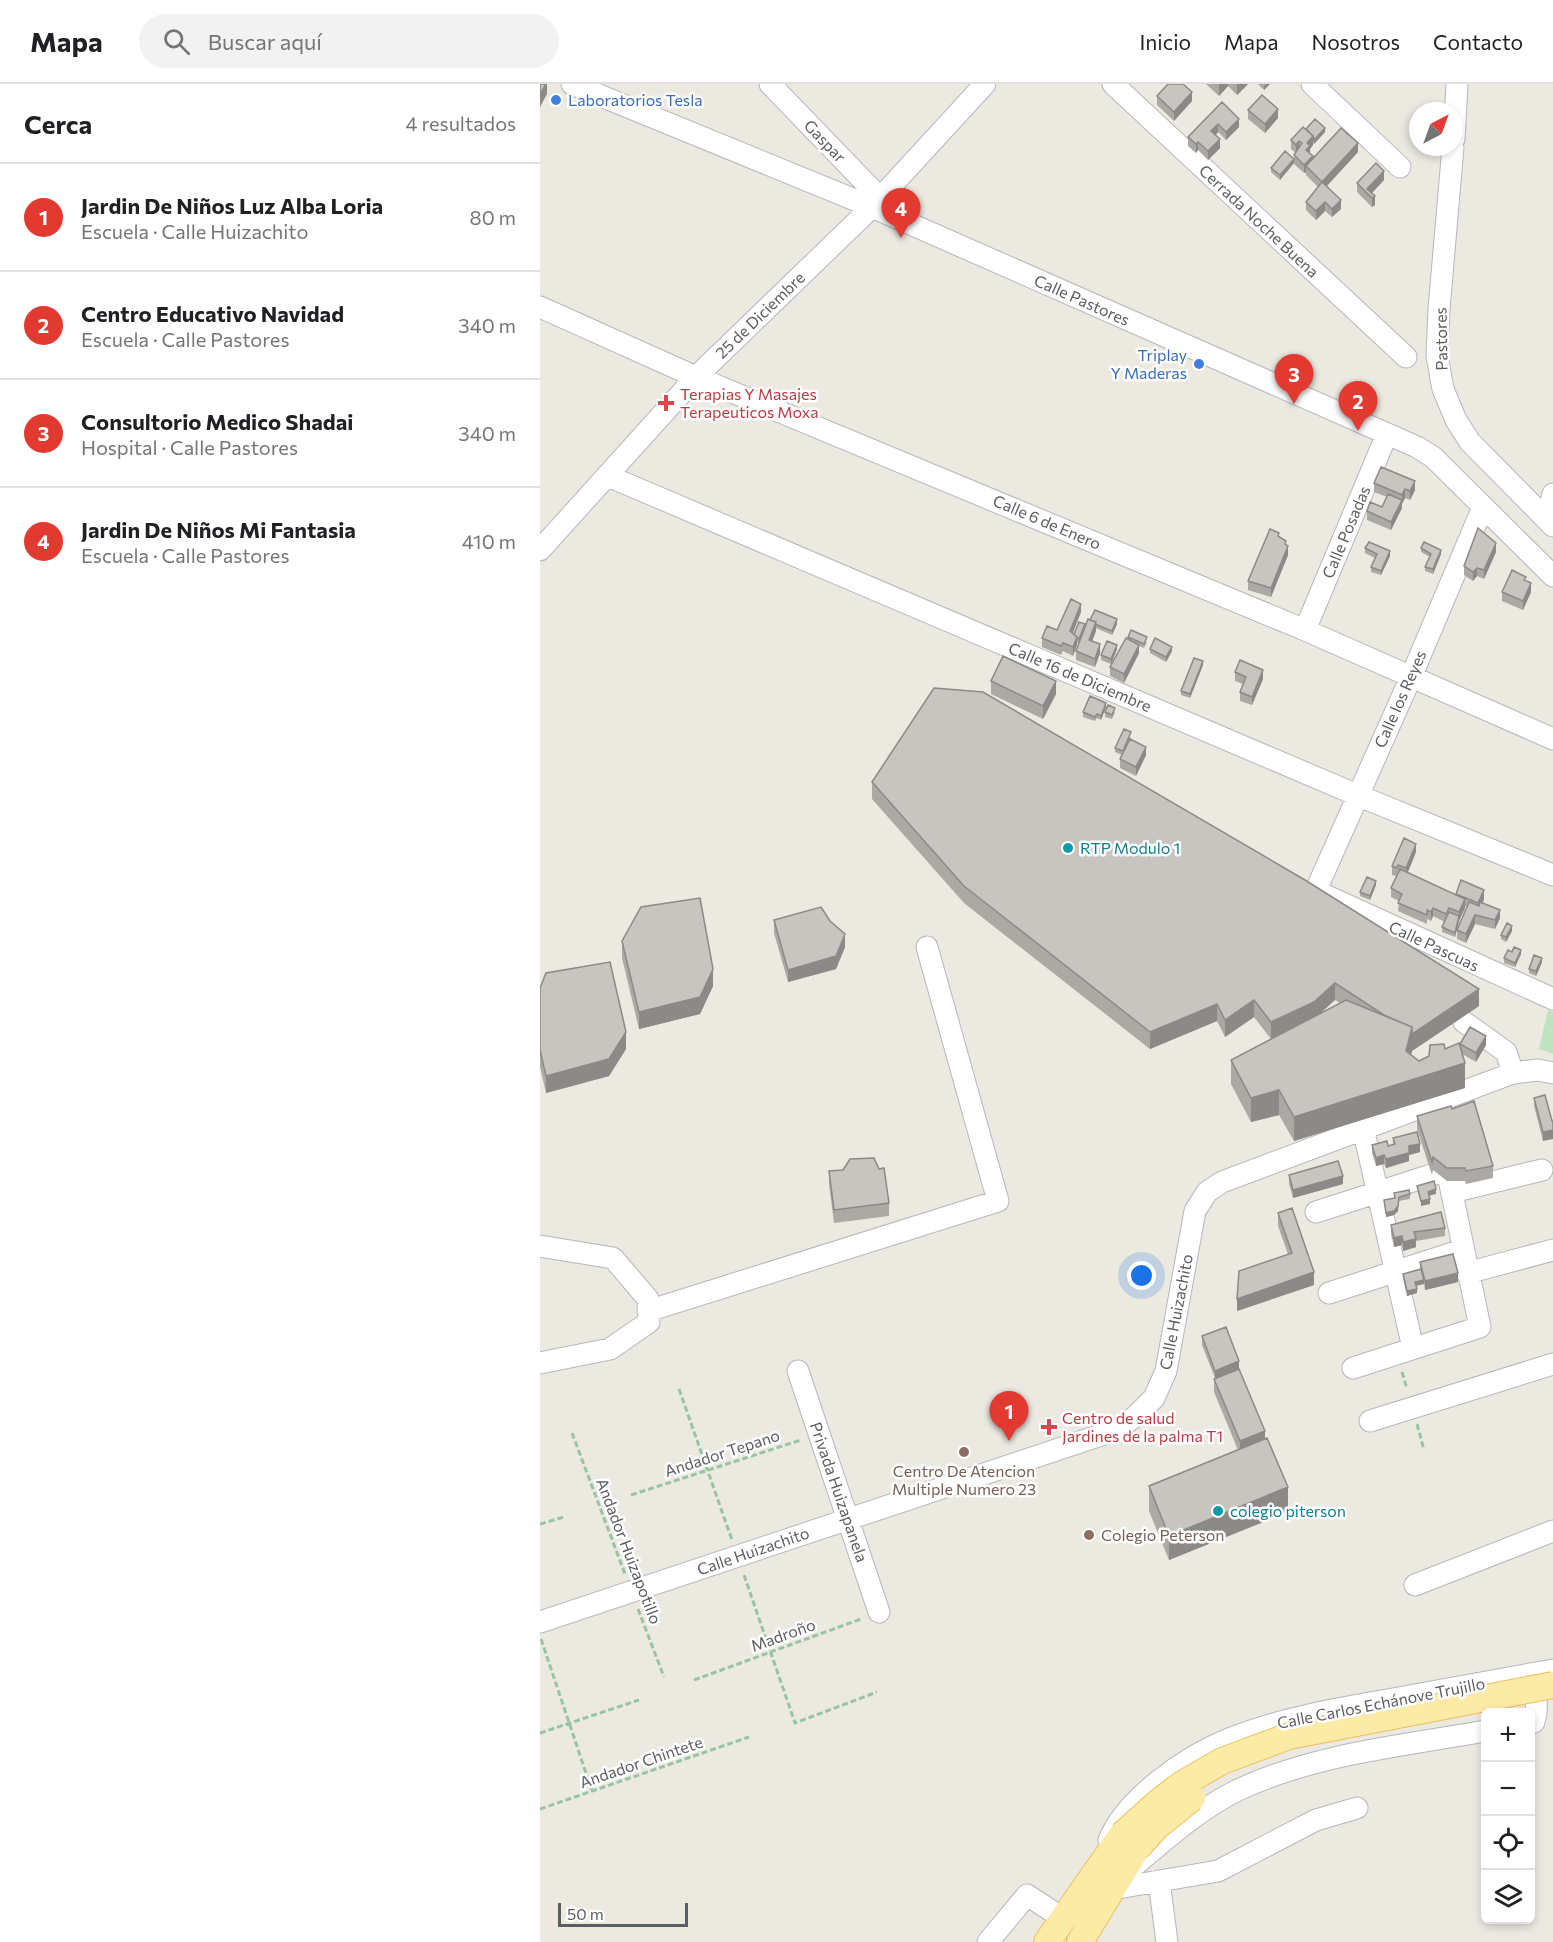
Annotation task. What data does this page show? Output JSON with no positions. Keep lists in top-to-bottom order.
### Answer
{
  "streets": {
    "main road": ["Calle Carlos Echánove Trujillo"],
    "street": [
      "Gaspar",
      "Cerrada Noche Buena",
      "Calle Pastores",
      "25 de Diciembre",
      "Pastores",
      "Calle 6 de Enero",
      "Calle Posadas",
      "Calle 16 de Diciembre",
      "Calle los Reyes",
      "Calle Pascuas",
      "Calle Huizachito",
      "Privada Huizapanela"
    ],
    "path": [
      "Andador Tepano",
      "Andador Huizapotillo",
      "Madroño",
      "Andador Chintete"
    ]
  },
  "crossings": [
    ["Gaspar", "Calle Pastores"],
    ["Gaspar", "25 de Diciembre"],
    ["Calle Pastores", "25 de Diciembre"],
    ["Calle Pastores", "Calle Posadas"],
    ["Calle Pastores", "Calle los Reyes"],
    ["25 de Diciembre", "Calle 6 de Enero"],
    ["25 de Diciembre", "Calle 16 de Diciembre"],
    ["Calle 6 de Enero", "Calle Posadas"],
    ["Calle 6 de Enero", "Calle los Reyes"],
    ["Calle 16 de Diciembre", "Calle los Reyes"],
    ["Calle los Reyes", "Calle Pascuas"],
    ["Calle Huizachito", "Privada Huizapanela"],
    ["Calle Huizachito", "Andador Huizapotillo"],
    ["Andador Tepano", "Privada Huizapanela"],
    ["Privada Huizapanela", "Madroño"]
  ],
  "places": {
    "other": [
      "Laboratorios Tesla",
      "Triplay Y Maderas",
      "RTP Modulo 1",
      "Centro De Atencion Multiple Numero 23",
      "colegio piterson",
      "Colegio Peterson"
    ],
    "health": ["Terapias Y Masajes Terapeuticos Moxa", "Centro de salud Jardines de la palma T1"]
  },
  "scale_bar": "50 m",
  "north": "top right",
  "page": {
    "header": "Mapa",
    "search": "Buscar aquí",
    "nav": [
      "Inicio",
      "Mapa",
      "Nosotros",
      "Contacto"
    ],
    "heading": ["Cerca", "4 resultados"],
    "list": [
      {
        "mark": "1",
        "name": "Jardin De Niños Luz Alba Loria",
        "note": "Escuela · Calle Huizachito",
        "value": "80 m"
      },
      {
        "mark": "2",
        "name": "Centro Educativo Navidad",
        "note": "Escuela · Calle Pastores",
        "value": "340 m"
      },
      {
        "mark": "3",
        "name": "Consultorio Medico Shadai",
        "note": "Hospital · Calle Pastores",
        "value": "340 m"
      },
      {
        "mark": "4",
        "name": "Jardin De Niños Mi Fantasia",
        "note": "Escuela · Calle Pastores",
        "value": "410 m"
      }
    ],
    "pins": [
      "4",
      "3",
      "2",
      "1"
    ],
    "map_buttons": ["+", "−"],
    "scale": "50 m"
  }
}
